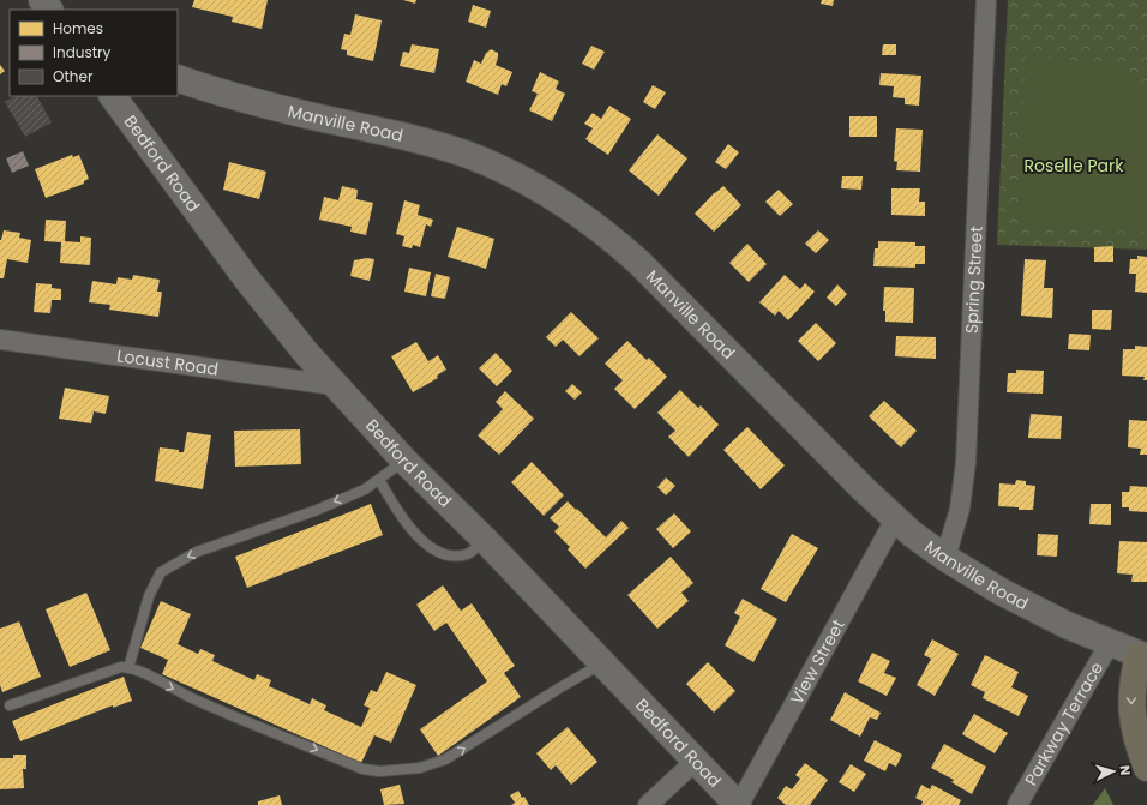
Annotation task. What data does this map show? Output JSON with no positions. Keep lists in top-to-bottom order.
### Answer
{
  "streets": {
    "main road": ["Manville Road", "Bedford Road"],
    "street": [
      "Spring Street",
      "Locust Road",
      "View Street",
      "Parkway Terrace"
    ]
  },
  "crossings": [
    ["Manville Road", "Spring Street"],
    ["Manville Road", "View Street"],
    ["Manville Road", "Parkway Terrace"],
    ["Bedford Road", "Locust Road"],
    ["Bedford Road", "View Street"]
  ],
  "parks": ["Roselle Park"],
  "legend": ["Homes", "Industry", "Other"],
  "north": "right"
}
